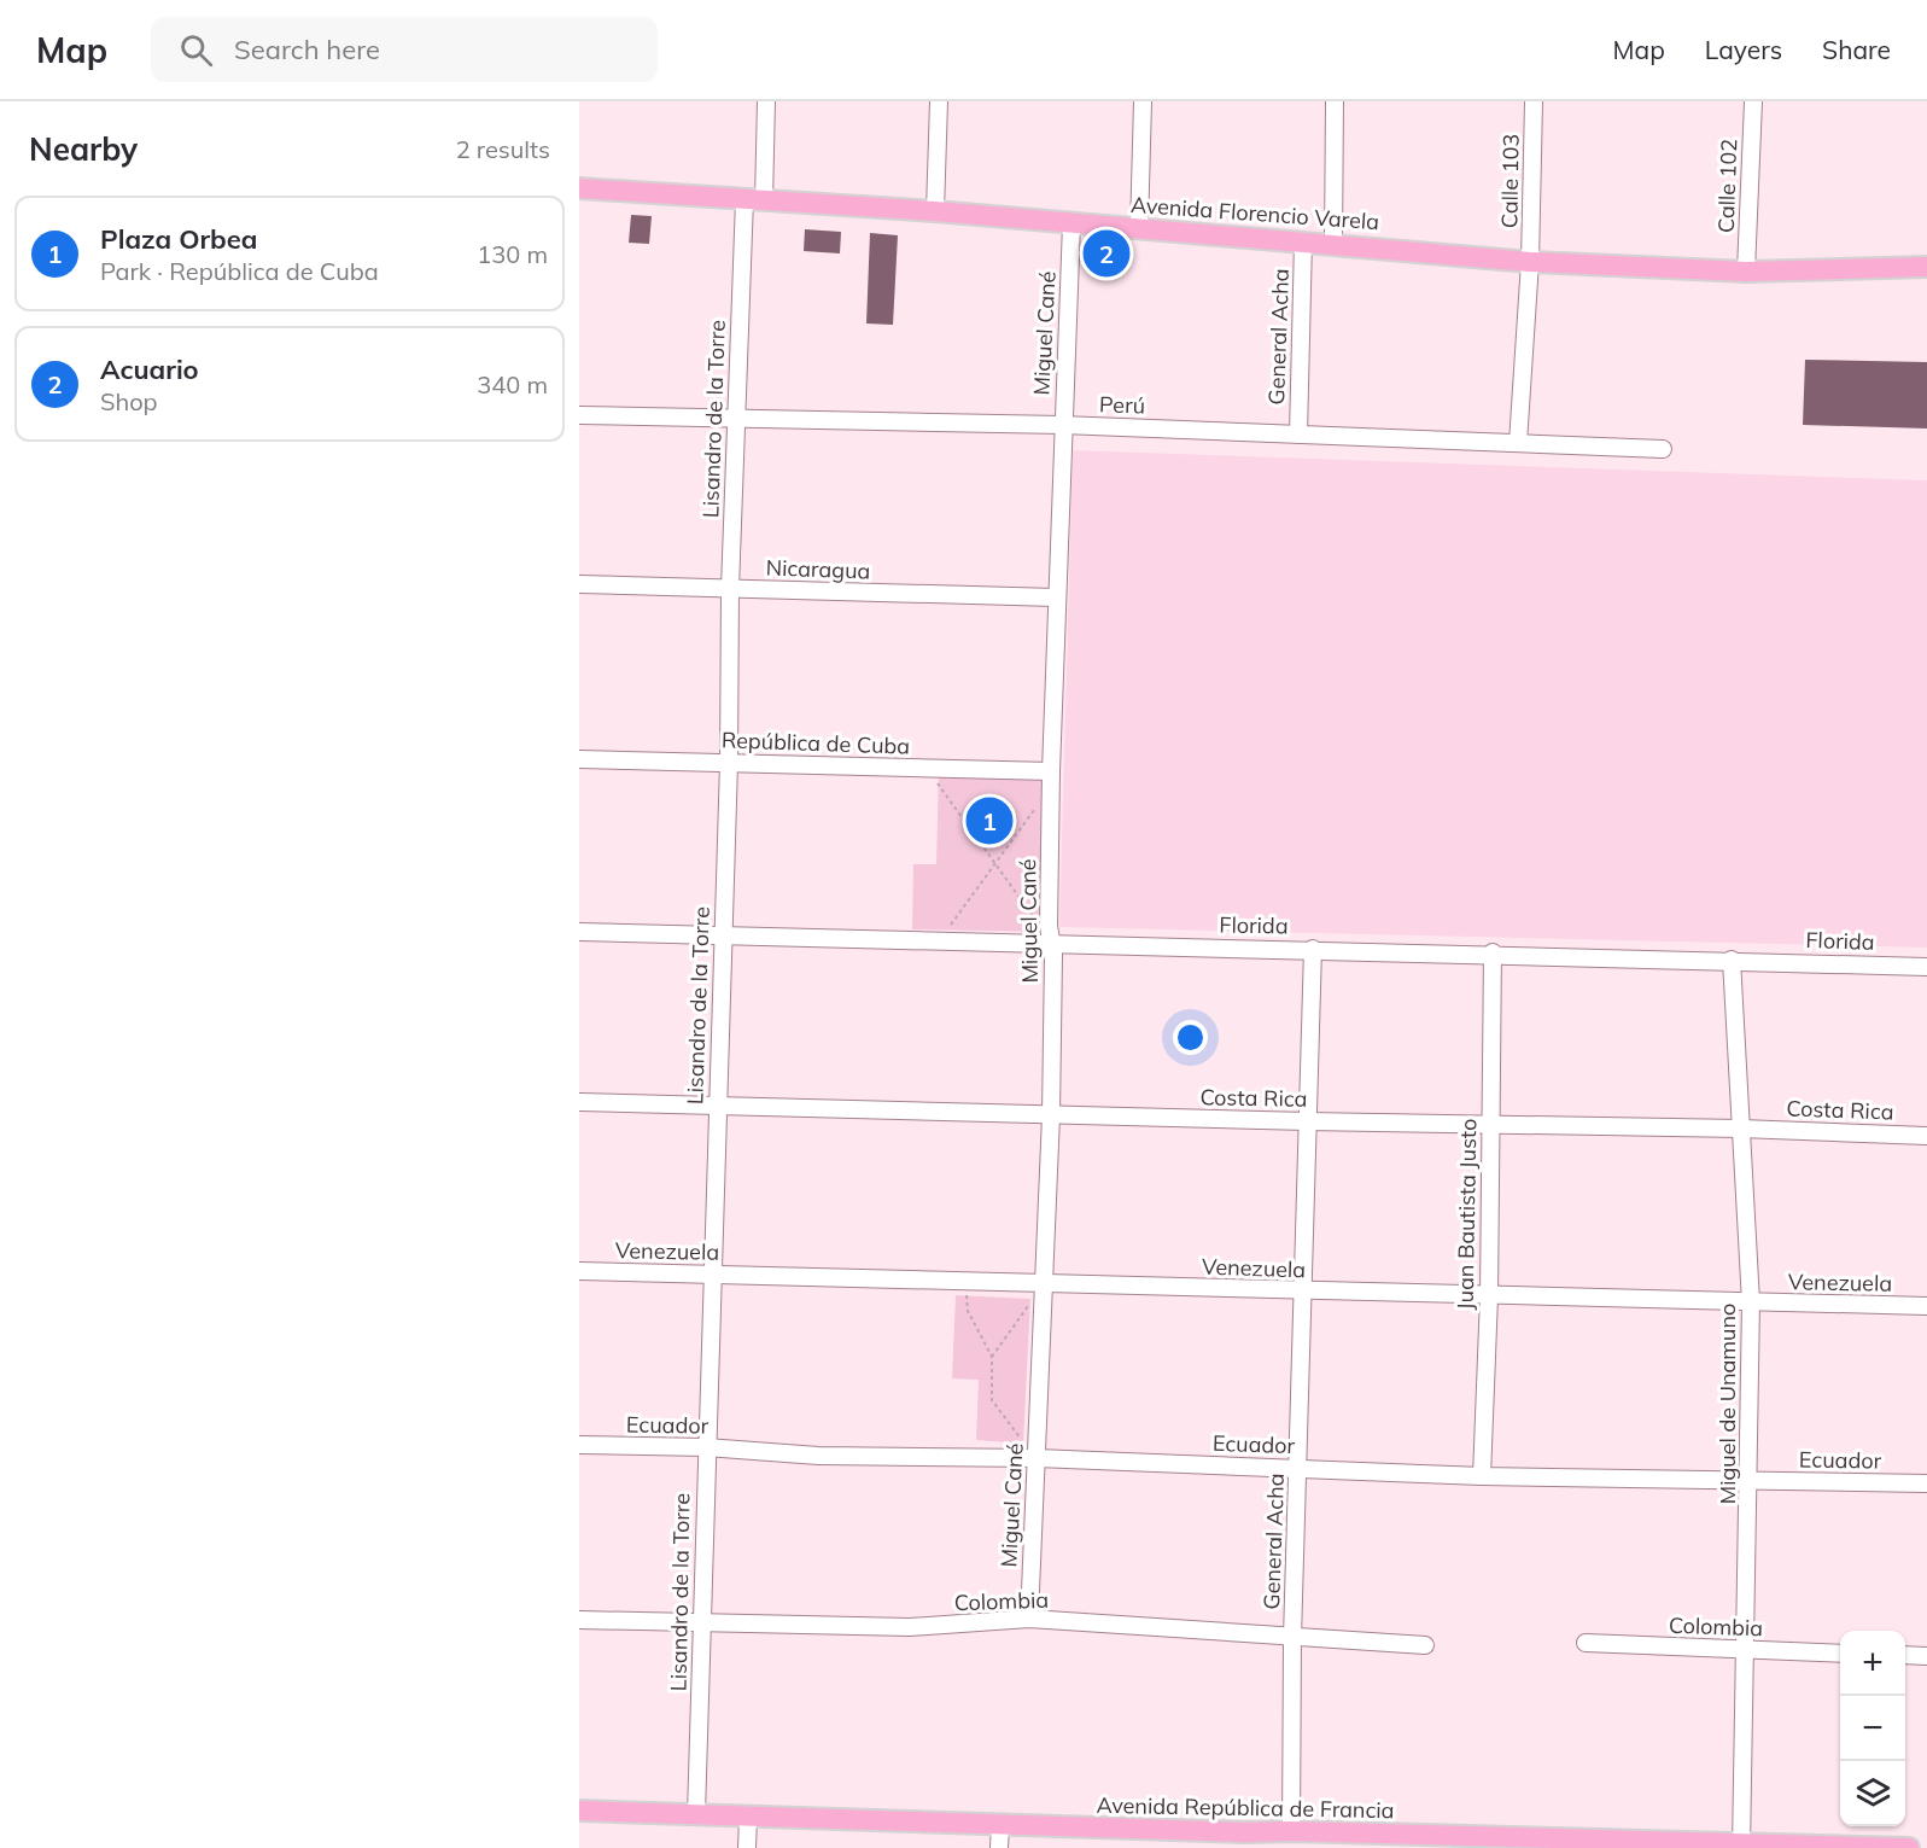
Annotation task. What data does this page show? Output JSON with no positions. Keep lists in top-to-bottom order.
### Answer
{
  "streets": {
    "main road": ["Avenida Florencio Varela", "Avenida República de Francia"],
    "street": [
      "Calle 103",
      "Calle 102",
      "Miguel Cané",
      "General Acha",
      "Perú",
      "Lisandro de la Torre",
      "Nicaragua",
      "República de Cuba",
      "Florida",
      "Costa Rica",
      "Juan Bautista Justo",
      "Venezuela",
      "Miguel de Unamuno",
      "Ecuador",
      "Colombia"
    ]
  },
  "crossings": [
    ["Calle 103", "Avenida Florencio Varela"],
    ["Calle 102", "Avenida Florencio Varela"],
    ["Avenida Florencio Varela", "Miguel Cané"],
    ["Avenida Florencio Varela", "General Acha"],
    ["Avenida Florencio Varela", "Lisandro de la Torre"],
    ["Miguel Cané", "Perú"],
    ["Miguel Cané", "Nicaragua"],
    ["Miguel Cané", "República de Cuba"],
    ["Miguel Cané", "Florida"],
    ["Miguel Cané", "Costa Rica"],
    ["Miguel Cané", "Venezuela"],
    ["Miguel Cané", "Ecuador"],
    ["Miguel Cané", "Colombia"],
    ["General Acha", "Perú"],
    ["General Acha", "Florida"],
    ["General Acha", "Costa Rica"],
    ["General Acha", "Venezuela"],
    ["General Acha", "Ecuador"],
    ["General Acha", "Colombia"],
    ["General Acha", "Avenida República de Francia"],
    ["Perú", "Lisandro de la Torre"],
    ["Lisandro de la Torre", "Nicaragua"],
    ["Lisandro de la Torre", "República de Cuba"],
    ["Lisandro de la Torre", "Florida"],
    ["Lisandro de la Torre", "Costa Rica"],
    ["Lisandro de la Torre", "Venezuela"],
    ["Lisandro de la Torre", "Ecuador"],
    ["Lisandro de la Torre", "Colombia"],
    ["Lisandro de la Torre", "Avenida República de Francia"],
    ["Florida", "Juan Bautista Justo"],
    ["Florida", "Miguel de Unamuno"],
    ["Costa Rica", "Juan Bautista Justo"],
    ["Costa Rica", "Miguel de Unamuno"],
    ["Juan Bautista Justo", "Venezuela"],
    ["Juan Bautista Justo", "Ecuador"],
    ["Venezuela", "Miguel de Unamuno"],
    ["Miguel de Unamuno", "Ecuador"],
    ["Miguel de Unamuno", "Colombia"],
    ["Miguel de Unamuno", "Avenida República de Francia"]
  ],
  "page": {
    "header": "Map",
    "search": "Search here",
    "nav": ["Map", "Layers", "Share"],
    "heading": ["Nearby", "2 results"],
    "list": [
      {
        "mark": "1",
        "name": "Plaza Orbea",
        "note": "Park · República de Cuba",
        "value": "130 m"
      },
      {
        "mark": "2",
        "name": "Acuario",
        "note": "Shop",
        "value": "340 m"
      }
    ],
    "pins": ["2", "1"],
    "map_buttons": ["+", "−"]
  }
}
